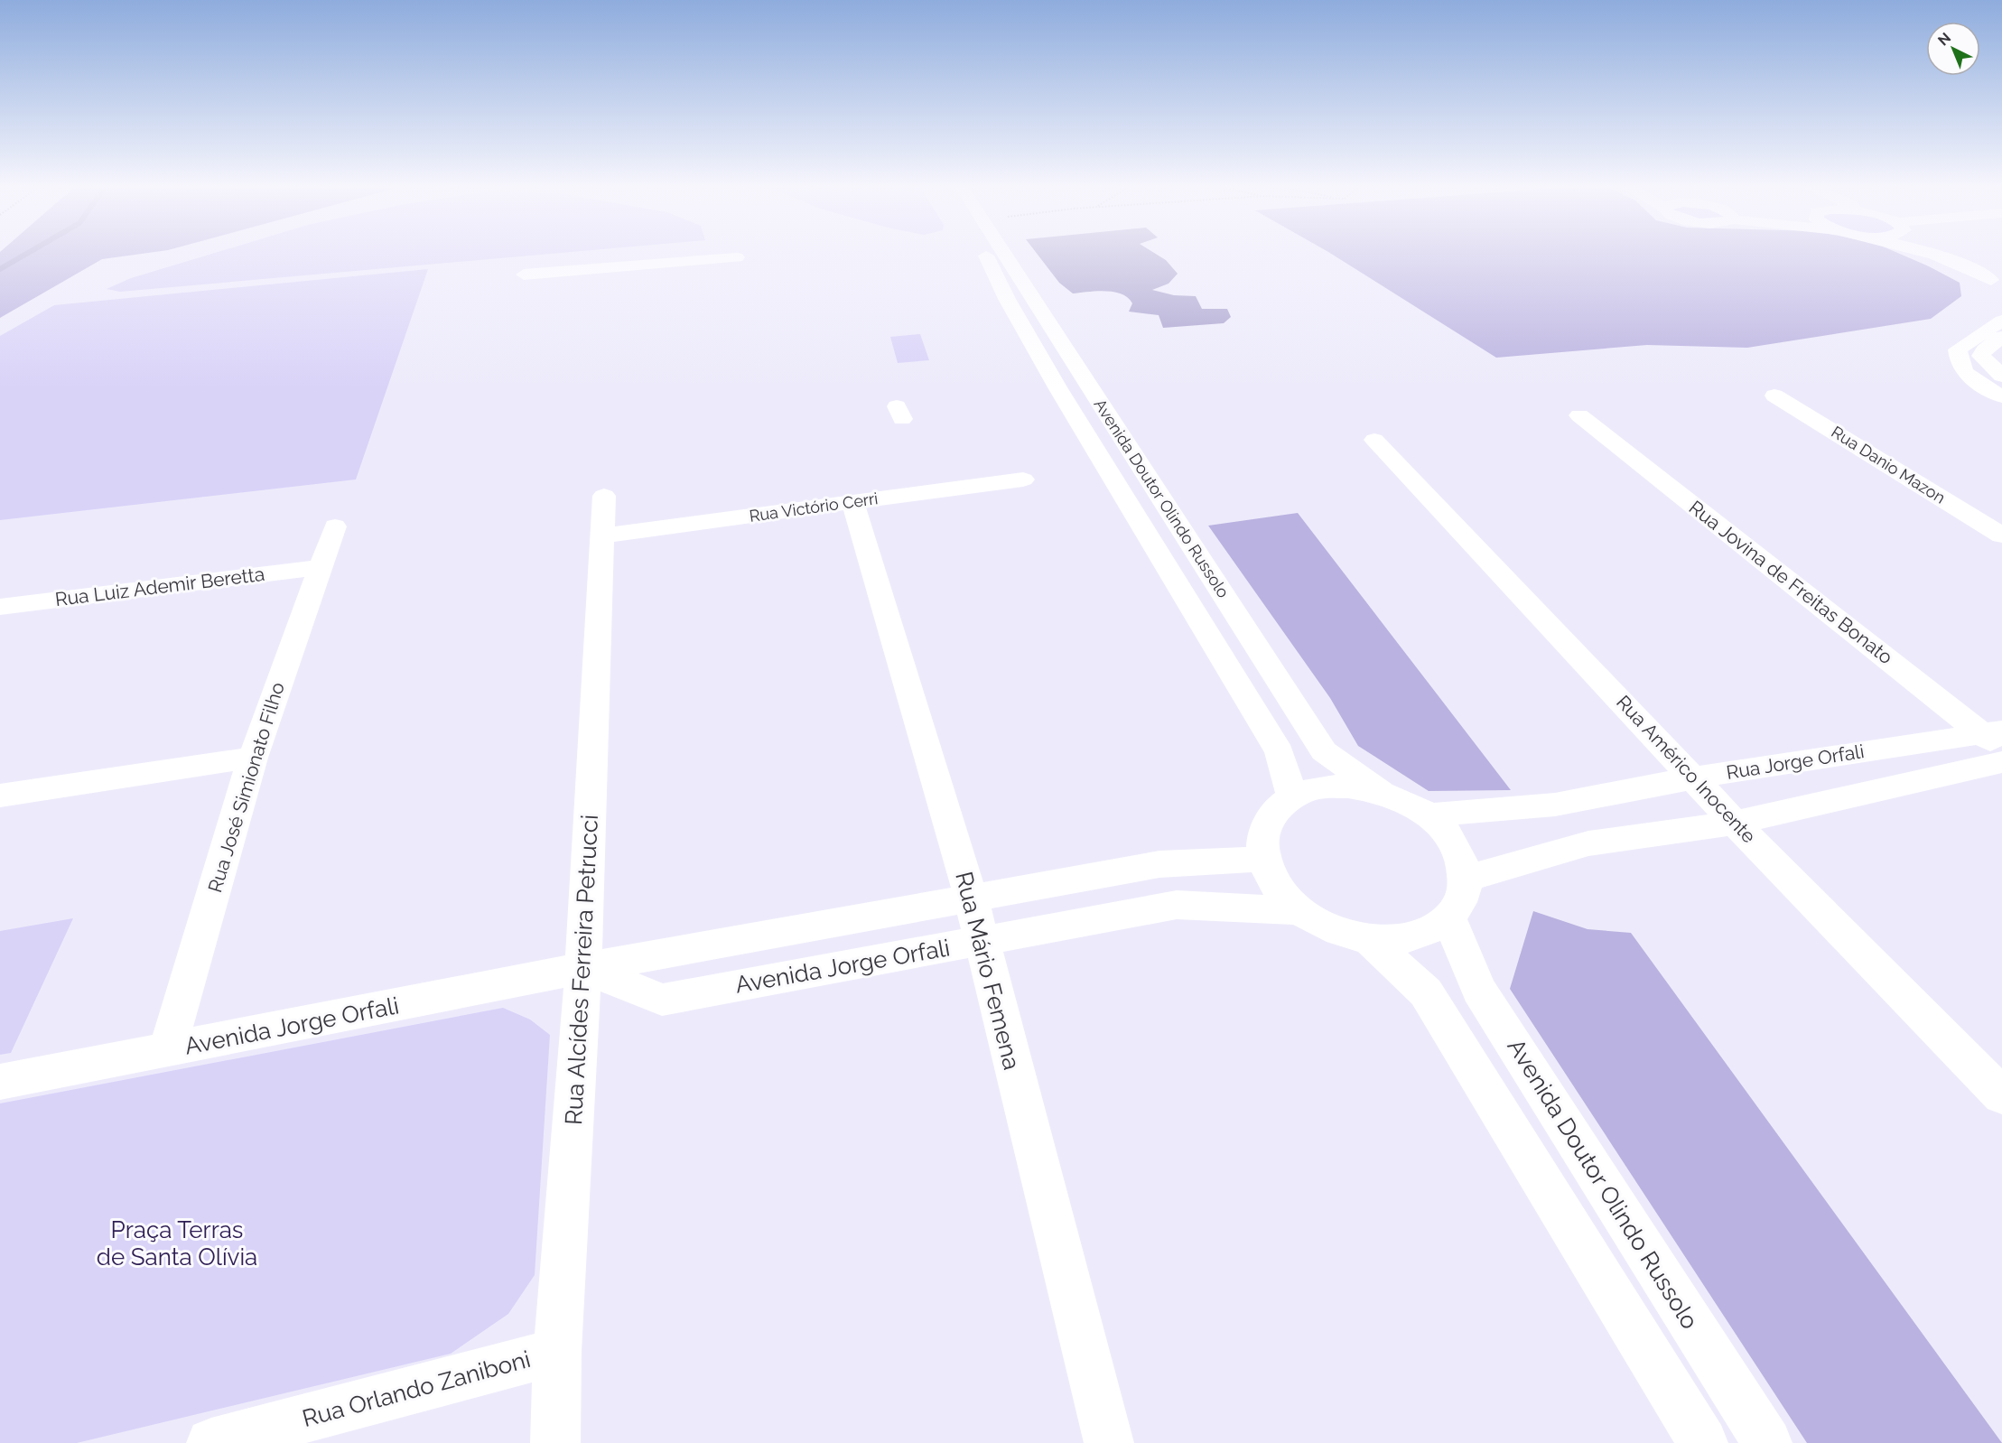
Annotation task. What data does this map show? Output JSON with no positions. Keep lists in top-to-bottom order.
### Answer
{
  "streets": {
    "street": [
      "Rua Danio Mazon",
      "Avenida Doutor Olindo Russolo",
      "Rua Victório Cerri",
      "Rua Jovina de Freitas Bonato",
      "Rua Luiz Ademir Beretta",
      "Rua Jorge Orfali",
      "Rua Américo Inocente",
      "Rua José Simionato Filho",
      "Avenida Jorge Orfali",
      "Rua Alcídes Ferreira Petrucci",
      "Rua Mário Femena",
      "Rua Orlando Zaniboni"
    ]
  },
  "crossings": [
    ["Avenida Doutor Olindo Russolo", "Rua Jorge Orfali"],
    ["Avenida Doutor Olindo Russolo", "Avenida Jorge Orfali"],
    ["Rua Victório Cerri", "Rua Alcídes Ferreira Petrucci"],
    ["Rua Victório Cerri", "Rua Mário Femena"],
    ["Rua Jovina de Freitas Bonato", "Rua Jorge Orfali"],
    ["Rua Luiz Ademir Beretta", "Rua José Simionato Filho"],
    ["Rua Jorge Orfali", "Rua Américo Inocente"],
    ["Rua Jorge Orfali", "Avenida Jorge Orfali"],
    ["Rua José Simionato Filho", "Avenida Jorge Orfali"],
    ["Avenida Jorge Orfali", "Rua Alcídes Ferreira Petrucci"],
    ["Avenida Jorge Orfali", "Rua Mário Femena"],
    ["Rua Alcídes Ferreira Petrucci", "Rua Orlando Zaniboni"]
  ],
  "parks": ["Praça Terras de Santa Olívia"],
  "north": "top left"
}
